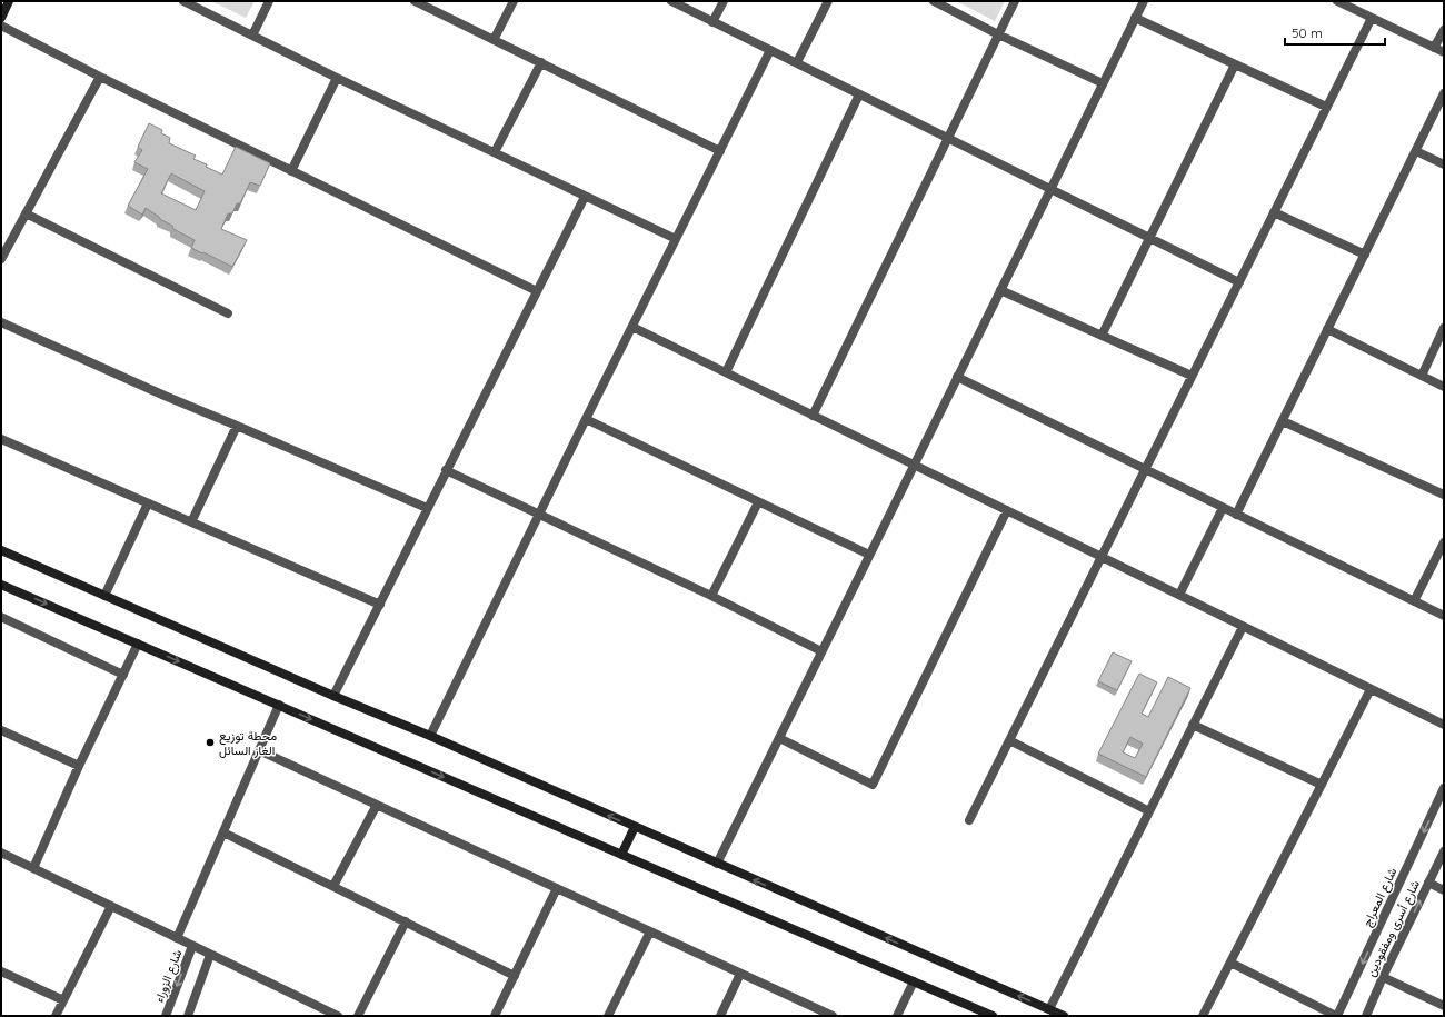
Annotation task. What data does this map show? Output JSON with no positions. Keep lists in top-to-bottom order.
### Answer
{
  "streets": {
    "street": ["شارع المعراج", "شارع أسرى ومفقودين", "شارع الزوراء"]
  },
  "one_way": ["شارع المعراج", "شارع أسرى ومفقودين"],
  "places": ["محطة توزيع الغاز السائل"],
  "scale_bar": "50 m"
}
